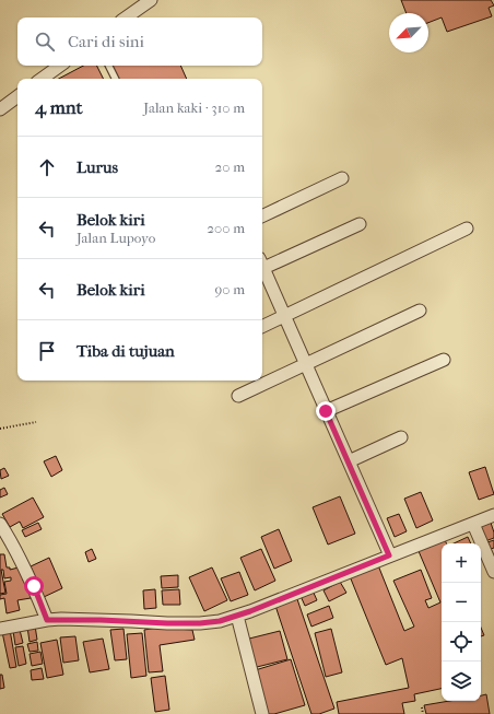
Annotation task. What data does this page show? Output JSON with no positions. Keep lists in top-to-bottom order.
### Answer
{
  "north": "bottom left",
  "page": {
    "search": "Cari di sini",
    "heading": ["4 mnt", "Jalan kaki · 310 m"],
    "list": [
      ["Lurus", "20 m"],
      ["Belok kiri", "Jalan Lupoyo", "200 m"],
      ["Belok kiri", "90 m"],
      "Tiba di tujuan"
    ],
    "map_buttons": ["+", "−"]
  }
}
